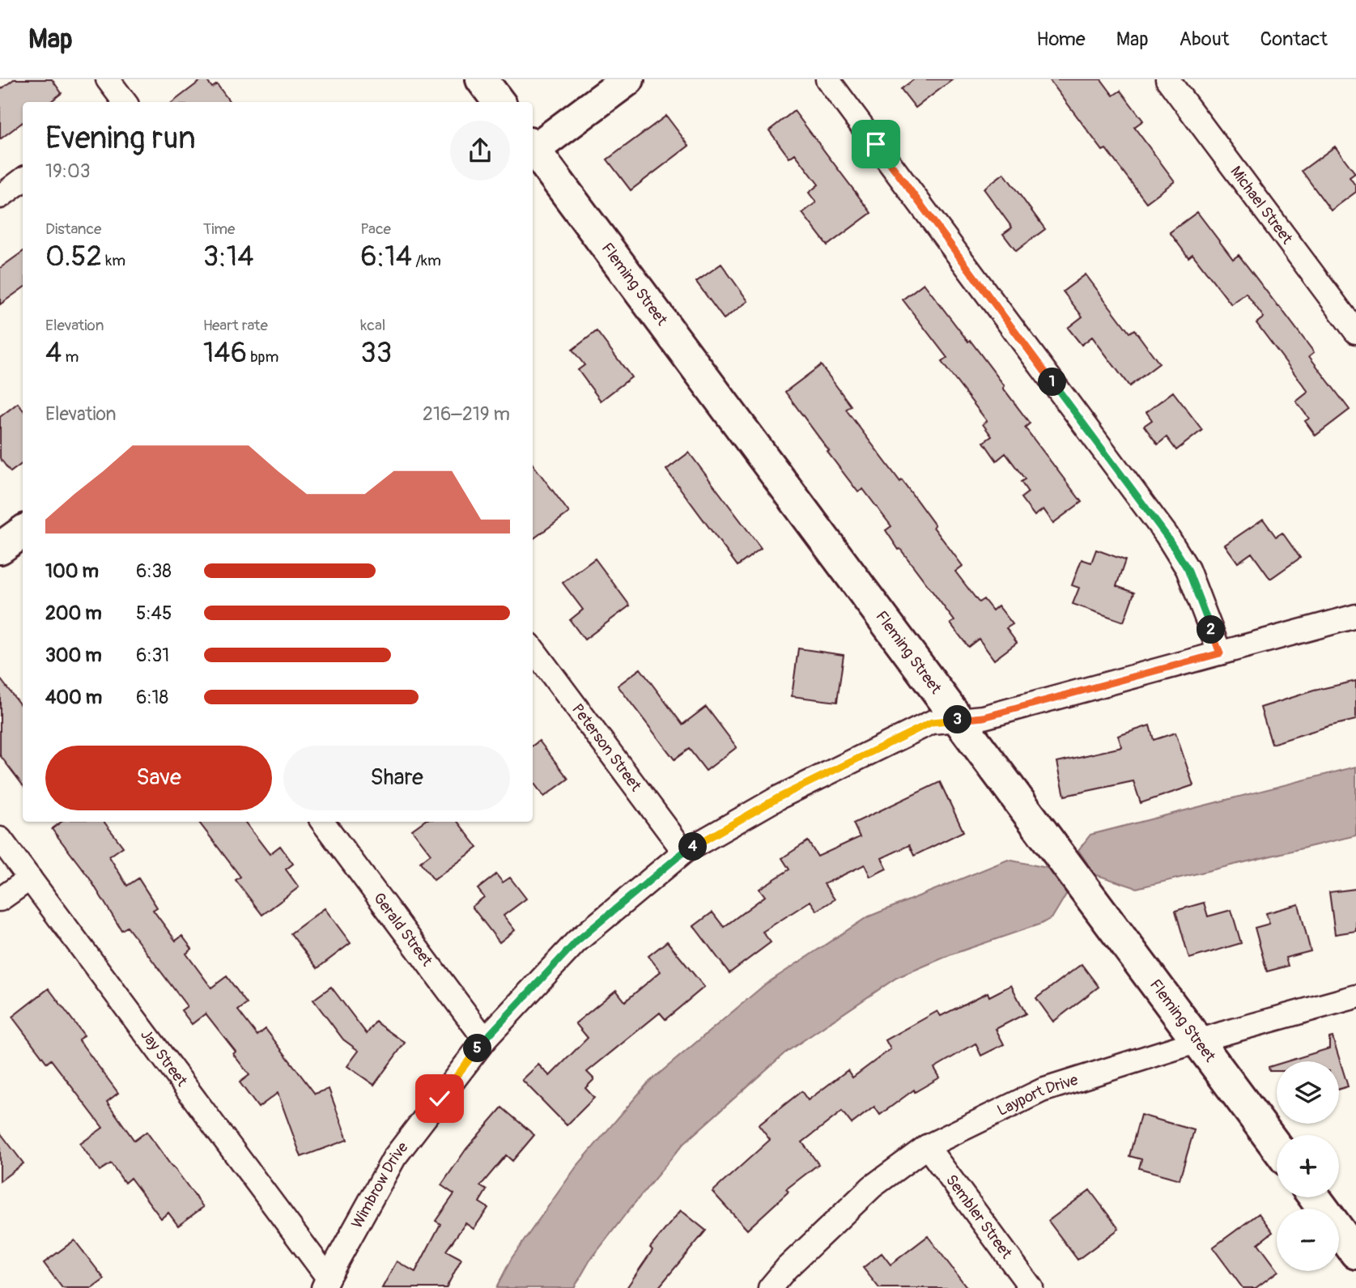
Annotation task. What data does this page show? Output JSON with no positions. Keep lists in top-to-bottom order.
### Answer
{
  "streets": {
    "street": [
      "Michael Street",
      "Fleming Street",
      "Peterson Street",
      "Gerald Street",
      "Jay Street",
      "Layport Drive",
      "Wimbrow Drive",
      "Sembler Street"
    ]
  },
  "crossings": [
    ["Fleming Street", "Layport Drive"],
    ["Fleming Street", "Wimbrow Drive"],
    ["Peterson Street", "Wimbrow Drive"],
    ["Gerald Street", "Wimbrow Drive"],
    ["Jay Street", "Wimbrow Drive"],
    ["Layport Drive", "Sembler Street"]
  ],
  "page": {
    "header": "Map",
    "nav": [
      "Home",
      "Map",
      "About",
      "Contact"
    ],
    "heading": ["Evening run", "19:03"],
    "stats": [
      ["Distance", "0.52 km"],
      ["Time", "3:14"],
      ["Pace", "6:14 /km"],
      ["Elevation", "4 m"],
      ["Heart rate", "146 bpm"],
      ["kcal", "33"]
    ],
    "pins": [
      "1",
      "2",
      "3",
      "4",
      "5"
    ],
    "chart": ["Elevation", "216–219 m"],
    "list": [
      {
        "name": "100 m",
        "note": "6:38"
      },
      {
        "name": "200 m",
        "note": "5:45"
      },
      {
        "name": "300 m",
        "note": "6:31"
      },
      {
        "name": "400 m",
        "note": "6:18"
      }
    ],
    "buttons": ["Save", "Share"],
    "map_buttons": ["+", "−"]
  }
}
